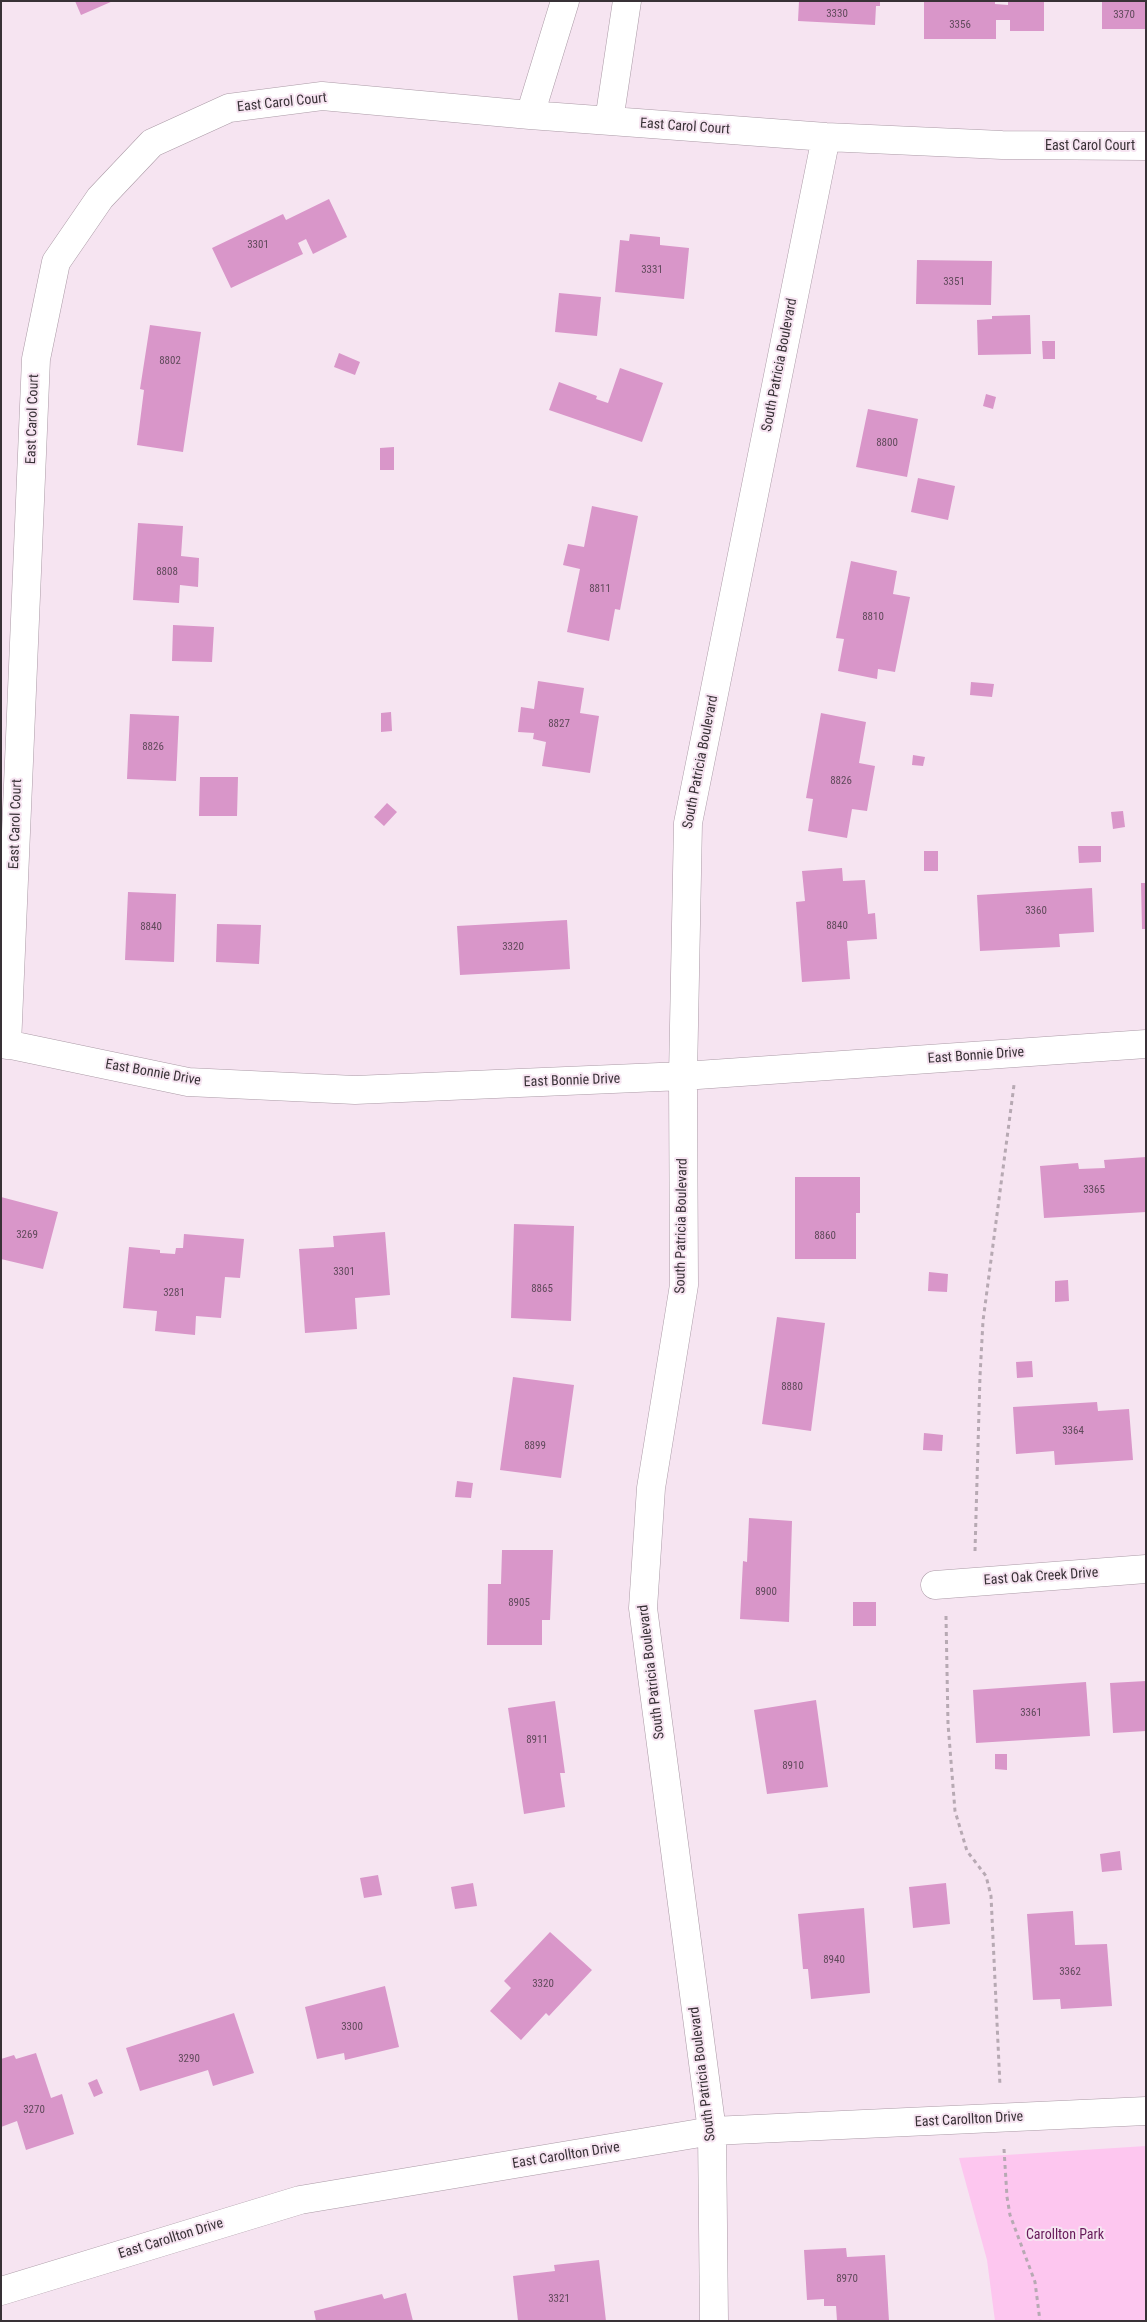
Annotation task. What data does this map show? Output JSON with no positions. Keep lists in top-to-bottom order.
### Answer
{
  "streets": {
    "street": [
      "East Carol Court",
      "South Patricia Boulevard",
      "East Bonnie Drive",
      "East Oak Creek Drive",
      "East Carollton Drive"
    ]
  },
  "crossings": [
    ["East Carol Court", "South Patricia Boulevard"],
    ["East Carol Court", "East Bonnie Drive"],
    ["South Patricia Boulevard", "East Bonnie Drive"],
    ["South Patricia Boulevard", "East Carollton Drive"]
  ],
  "parks": ["Carollton Park"],
  "house_numbers": [
    "3330",
    "3370",
    "3356",
    "3301",
    "3331",
    "3351",
    "8802",
    "8800",
    "8808",
    "8811",
    "8810",
    "8827",
    "8826",
    "8826",
    "3360",
    "8840",
    "8840",
    "3320",
    "3365",
    "3269",
    "8860",
    "3301",
    "8865",
    "3281",
    "8880",
    "3364",
    "8899",
    "8900",
    "8905",
    "3361",
    "8911",
    "8910",
    "8940",
    "3362",
    "3320",
    "3300",
    "3290",
    "3270",
    "8970",
    "3321"
  ]
}
